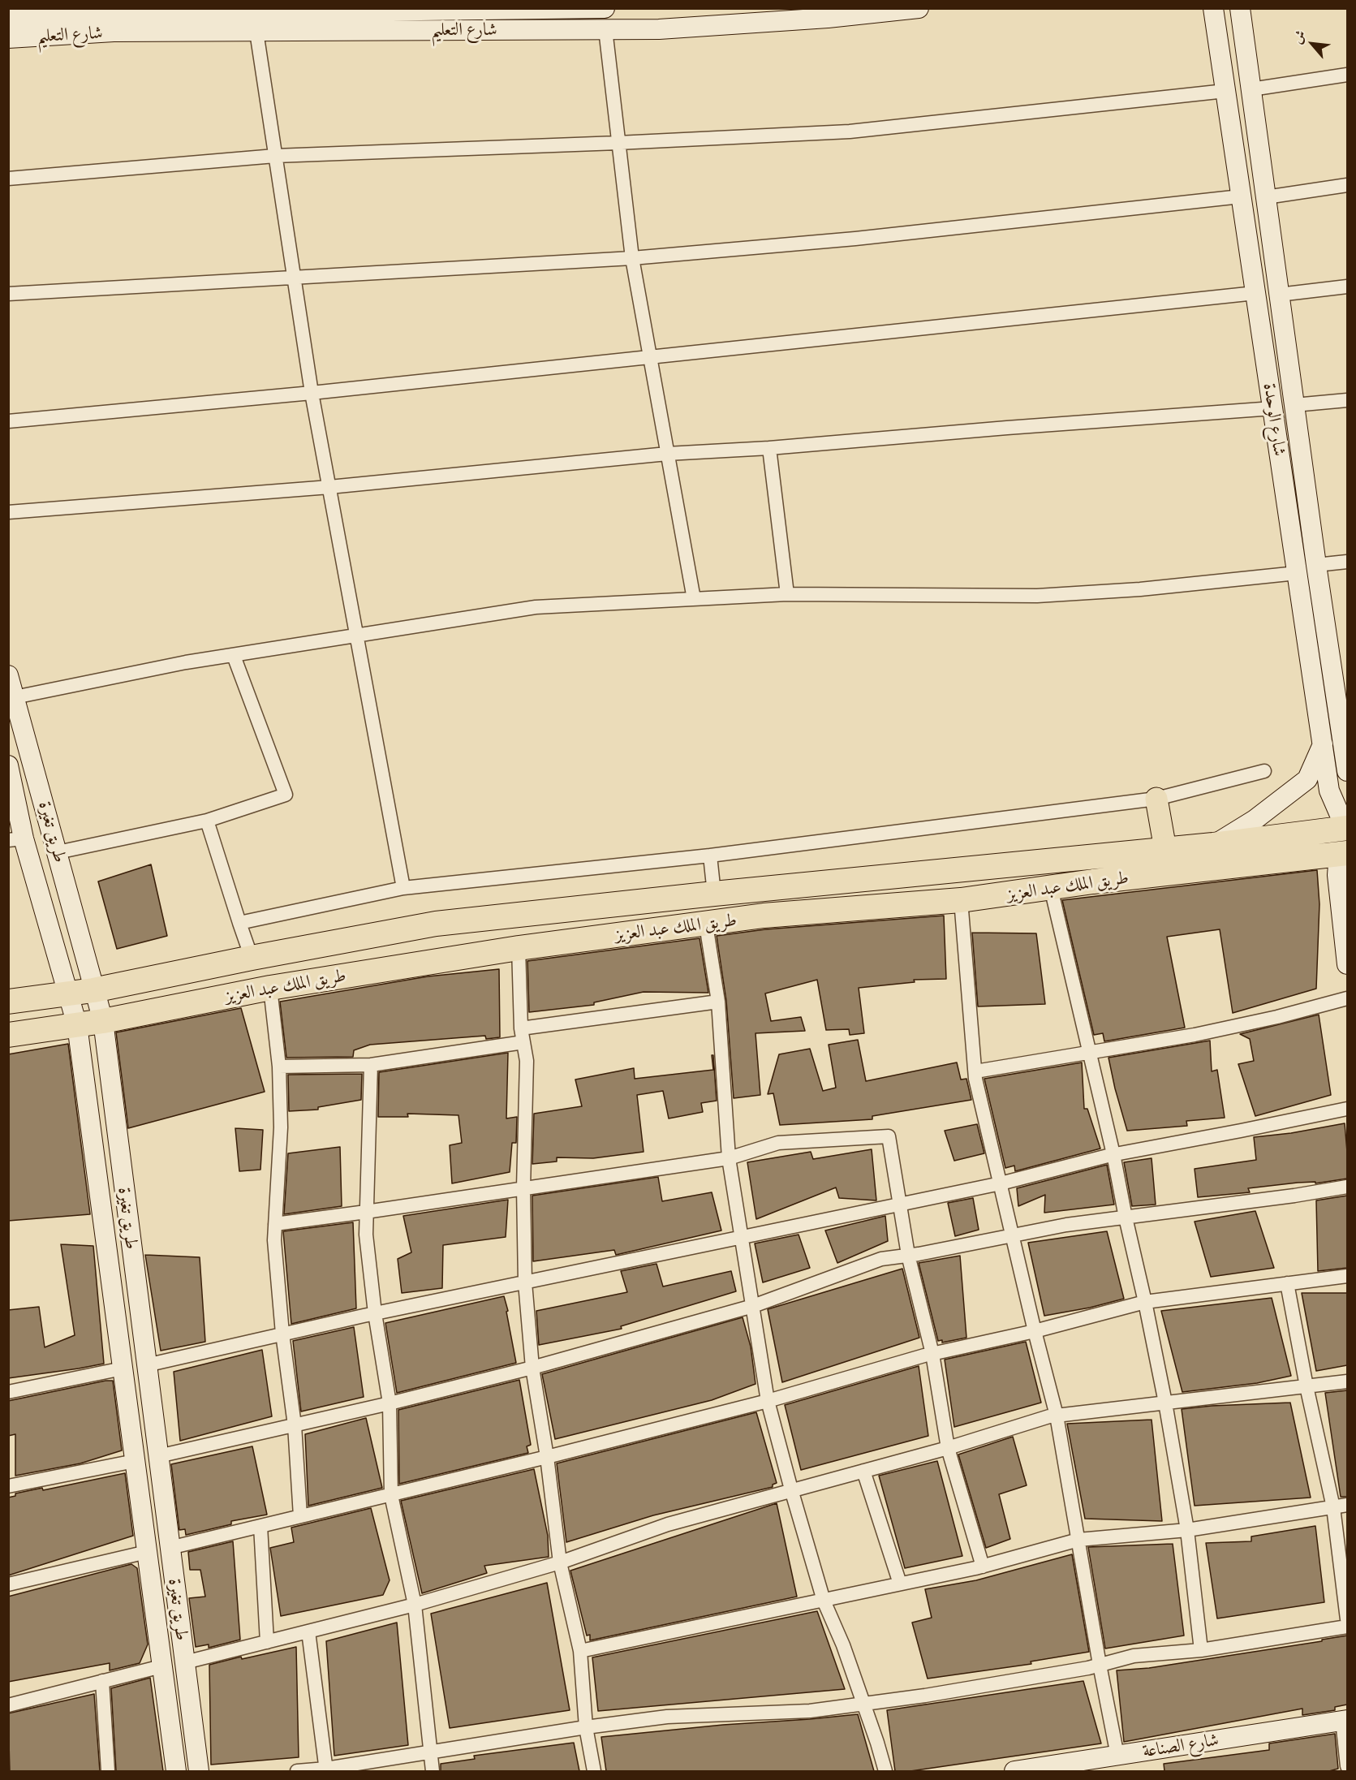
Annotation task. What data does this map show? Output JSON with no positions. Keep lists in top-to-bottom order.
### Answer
{
  "streets": {
    "highway": ["طريق الملك عبد العزيز"],
    "street": [
      "شارع التعليم",
      "شارع الوحدة",
      "طريق تغيرة",
      "شارع الصناعة"
    ]
  },
  "crossings": [
    ["شارع الوحدة", "طريق الملك عبد العزيز"],
    ["طريق تغيرة", "طريق الملك عبد العزيز"]
  ],
  "north": "top left"
}
